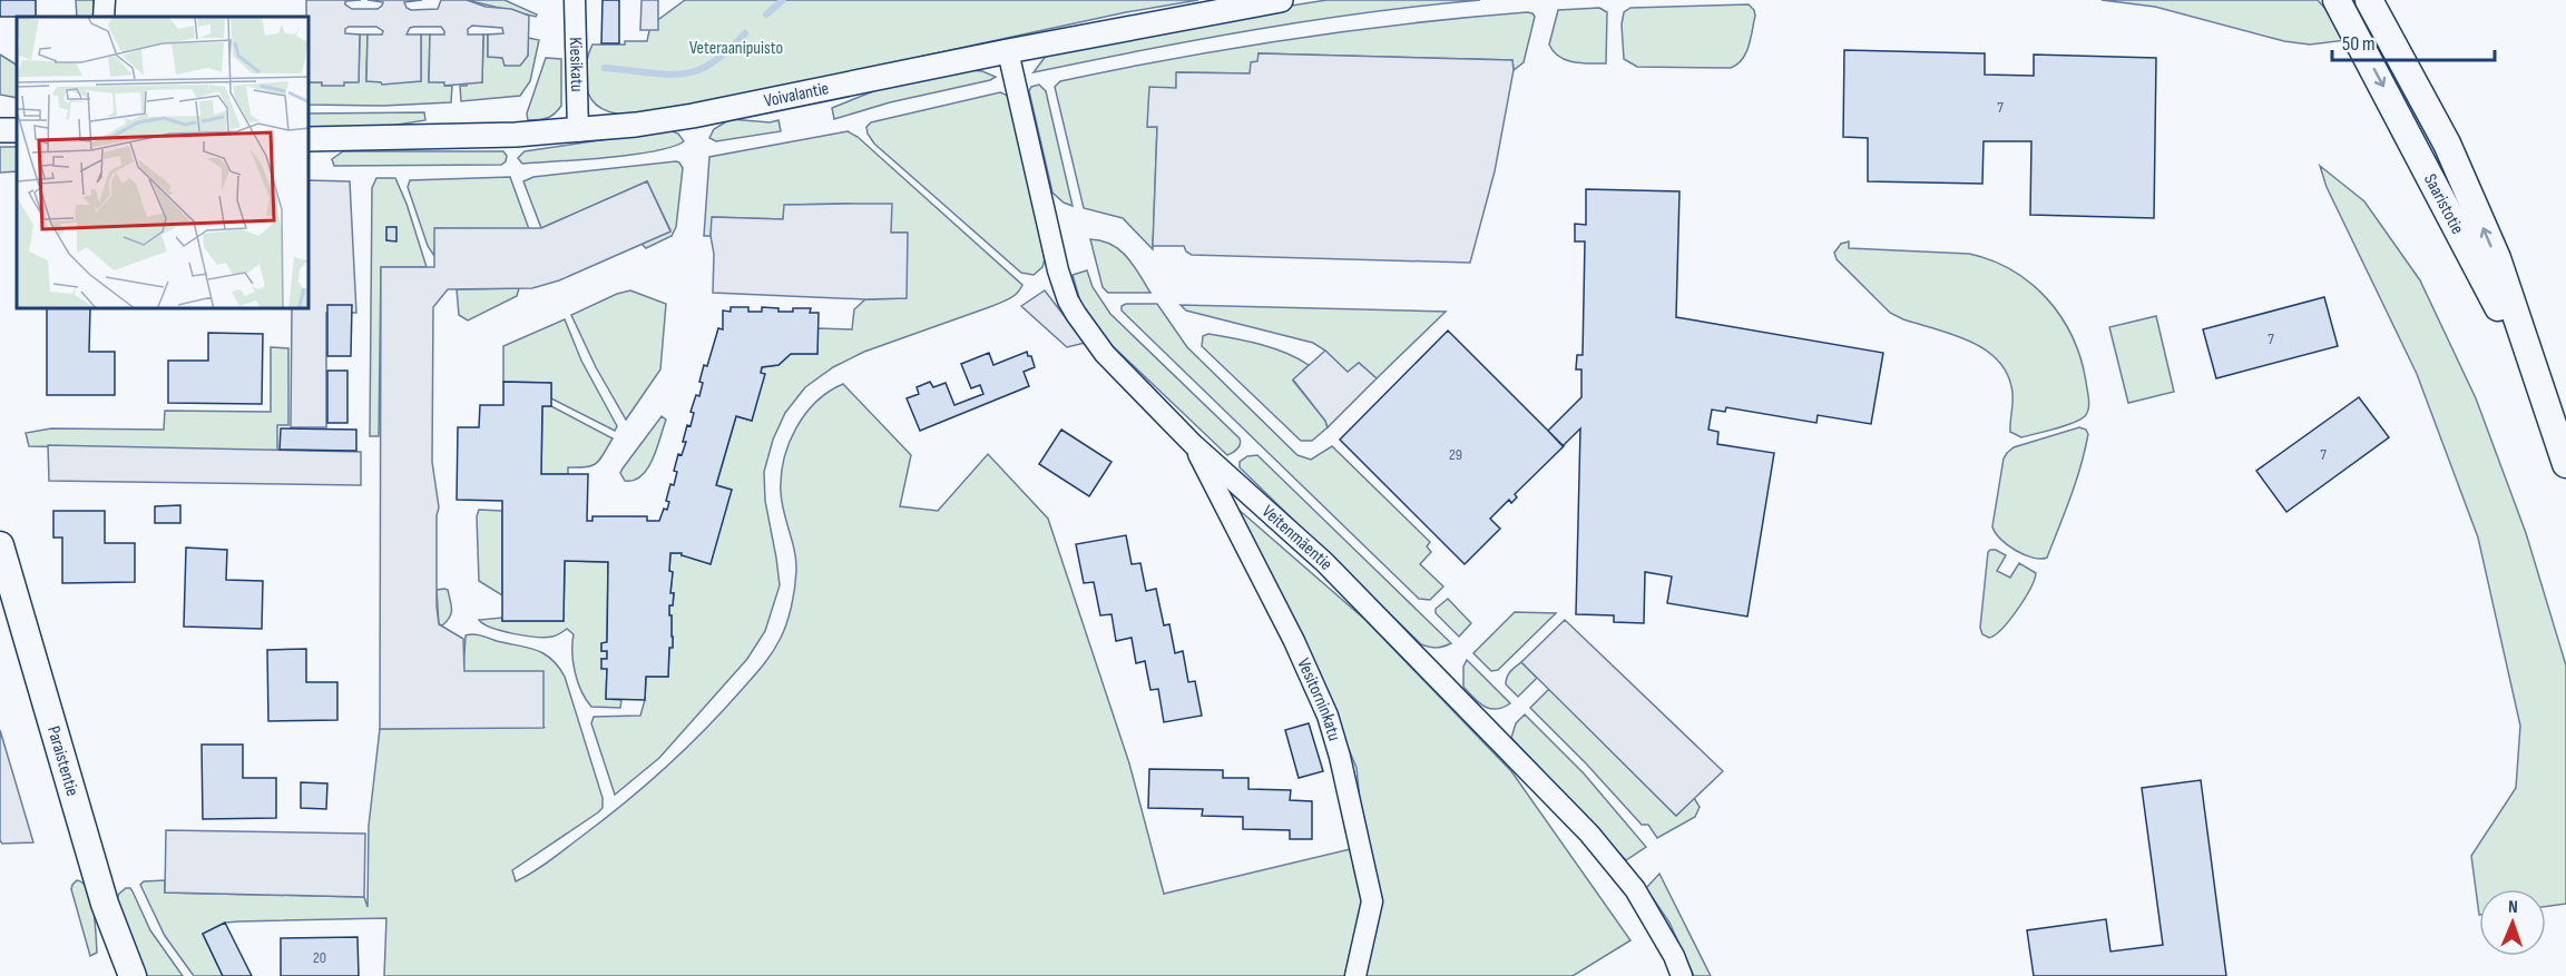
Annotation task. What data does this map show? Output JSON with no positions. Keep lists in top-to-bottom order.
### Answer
{
  "streets": {
    "main road": ["Saaristotie", "Paraistentie"],
    "street": [
      "Kiesikatu",
      "Voivalantie",
      "Veitenmäentie",
      "Vesitorninkatu"
    ]
  },
  "crossings": [
    ["Kiesikatu", "Voivalantie"],
    ["Voivalantie", "Veitenmäentie"],
    ["Veitenmäentie", "Vesitorninkatu"]
  ],
  "parks": ["Veteraanipuisto"],
  "house_numbers": [
    "7",
    "7",
    "29",
    "7",
    "20"
  ],
  "scale_bar": "50 m",
  "north": "top"
}
